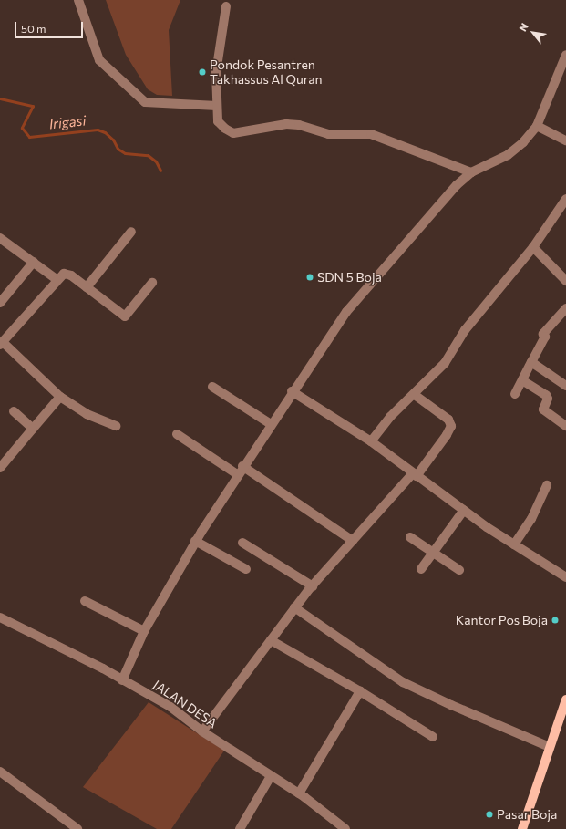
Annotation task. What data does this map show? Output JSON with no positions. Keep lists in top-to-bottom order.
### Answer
{
  "streets": {
    "street": ["JALAN DESA"]
  },
  "water": ["Irigasi"],
  "places": [
    "Pondok Pesantren Takhassus Al Quran",
    "SDN 5 Boja",
    "Kantor Pos Boja",
    "Pasar Boja"
  ],
  "scale_bar": "50 m",
  "north": "top left"
}
